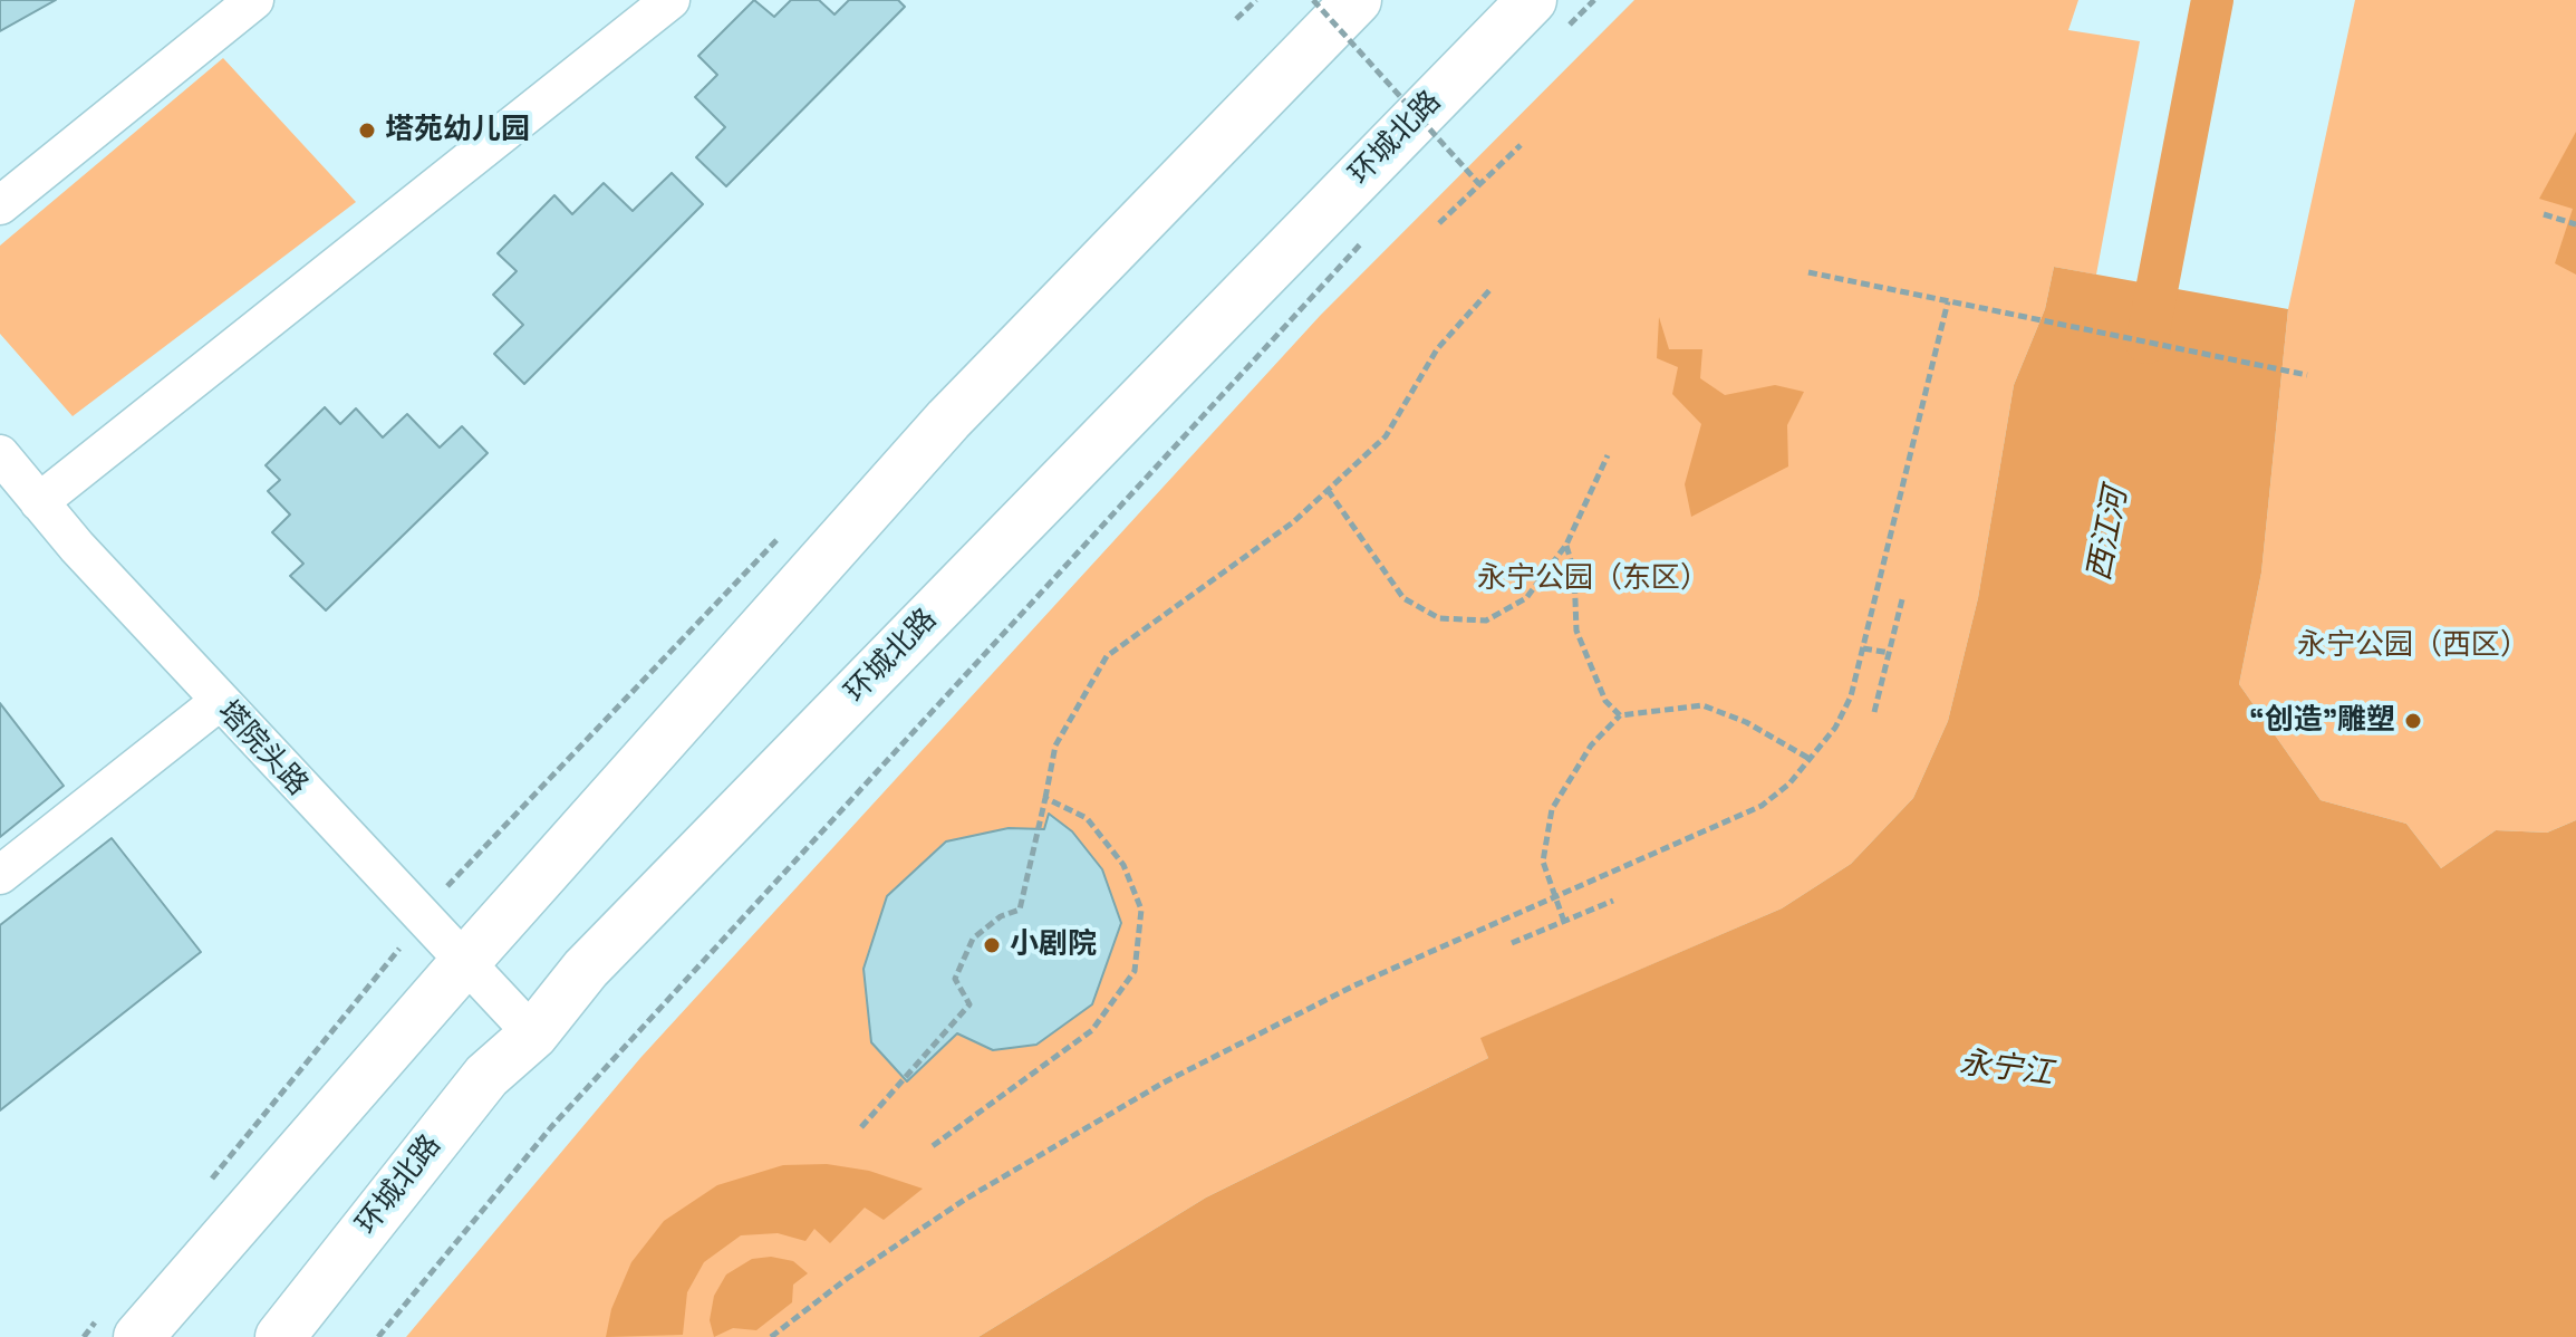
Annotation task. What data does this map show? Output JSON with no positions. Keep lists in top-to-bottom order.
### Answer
{
  "streets": {
    "main road": ["环城北路"],
    "street": ["塔院头路"]
  },
  "crossings": [
    ["环城北路", "塔院头路"]
  ],
  "water": ["西江河", "永宁江"],
  "parks": ["永宁公园（东区）", "永宁公园（西区）"],
  "places": ["塔苑幼儿园", "“创造”雕塑", "小剧院"]
}
